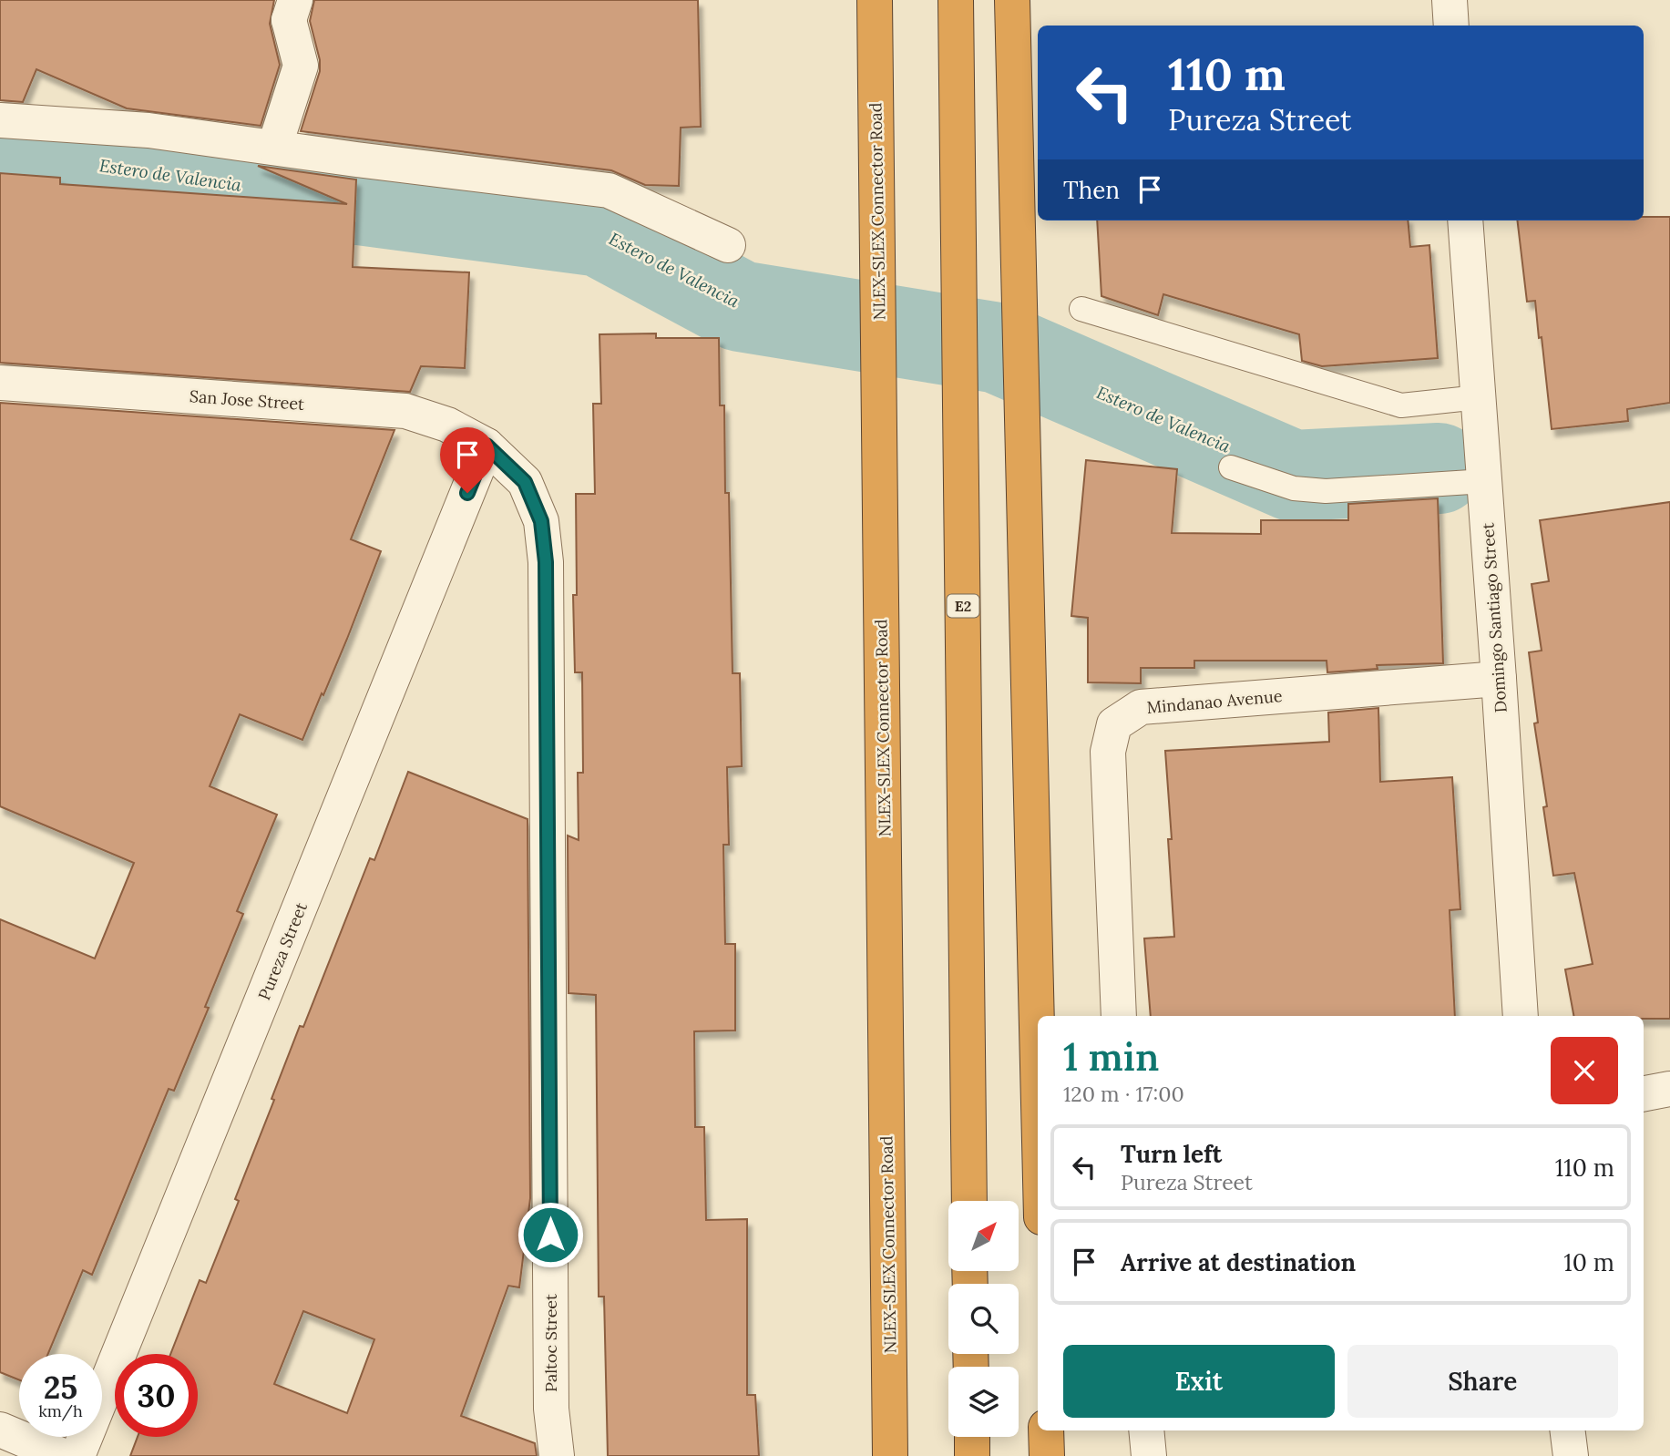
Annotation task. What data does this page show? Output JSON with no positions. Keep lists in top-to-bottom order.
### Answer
{
  "streets": {
    "highway": ["NLEX-SLEX Connector Road", "E2"],
    "street": [
      "San Jose Street",
      "Domingo Santiago Street",
      "Mindanao Avenue",
      "Pureza Street",
      "Paltoc Street"
    ]
  },
  "crossings": [
    ["San Jose Street", "Pureza Street"],
    ["San Jose Street", "Paltoc Street"],
    ["Domingo Santiago Street", "Mindanao Avenue"],
    ["Pureza Street", "Paltoc Street"]
  ],
  "water": ["Estero de Valencia"],
  "north": "top right",
  "page": {
    "turn": ["110 m", "Pureza Street"],
    "then": "Then",
    "heading": ["1 min", "120 m · 17:00"],
    "list": [
      {
        "name": "Turn left",
        "note": "Pureza Street",
        "value": "110 m"
      },
      {
        "name": "Arrive at destination",
        "value": "10 m"
      }
    ],
    "buttons": ["Exit", "Share"],
    "speed": "25 km/h",
    "limit": "30"
  }
}
